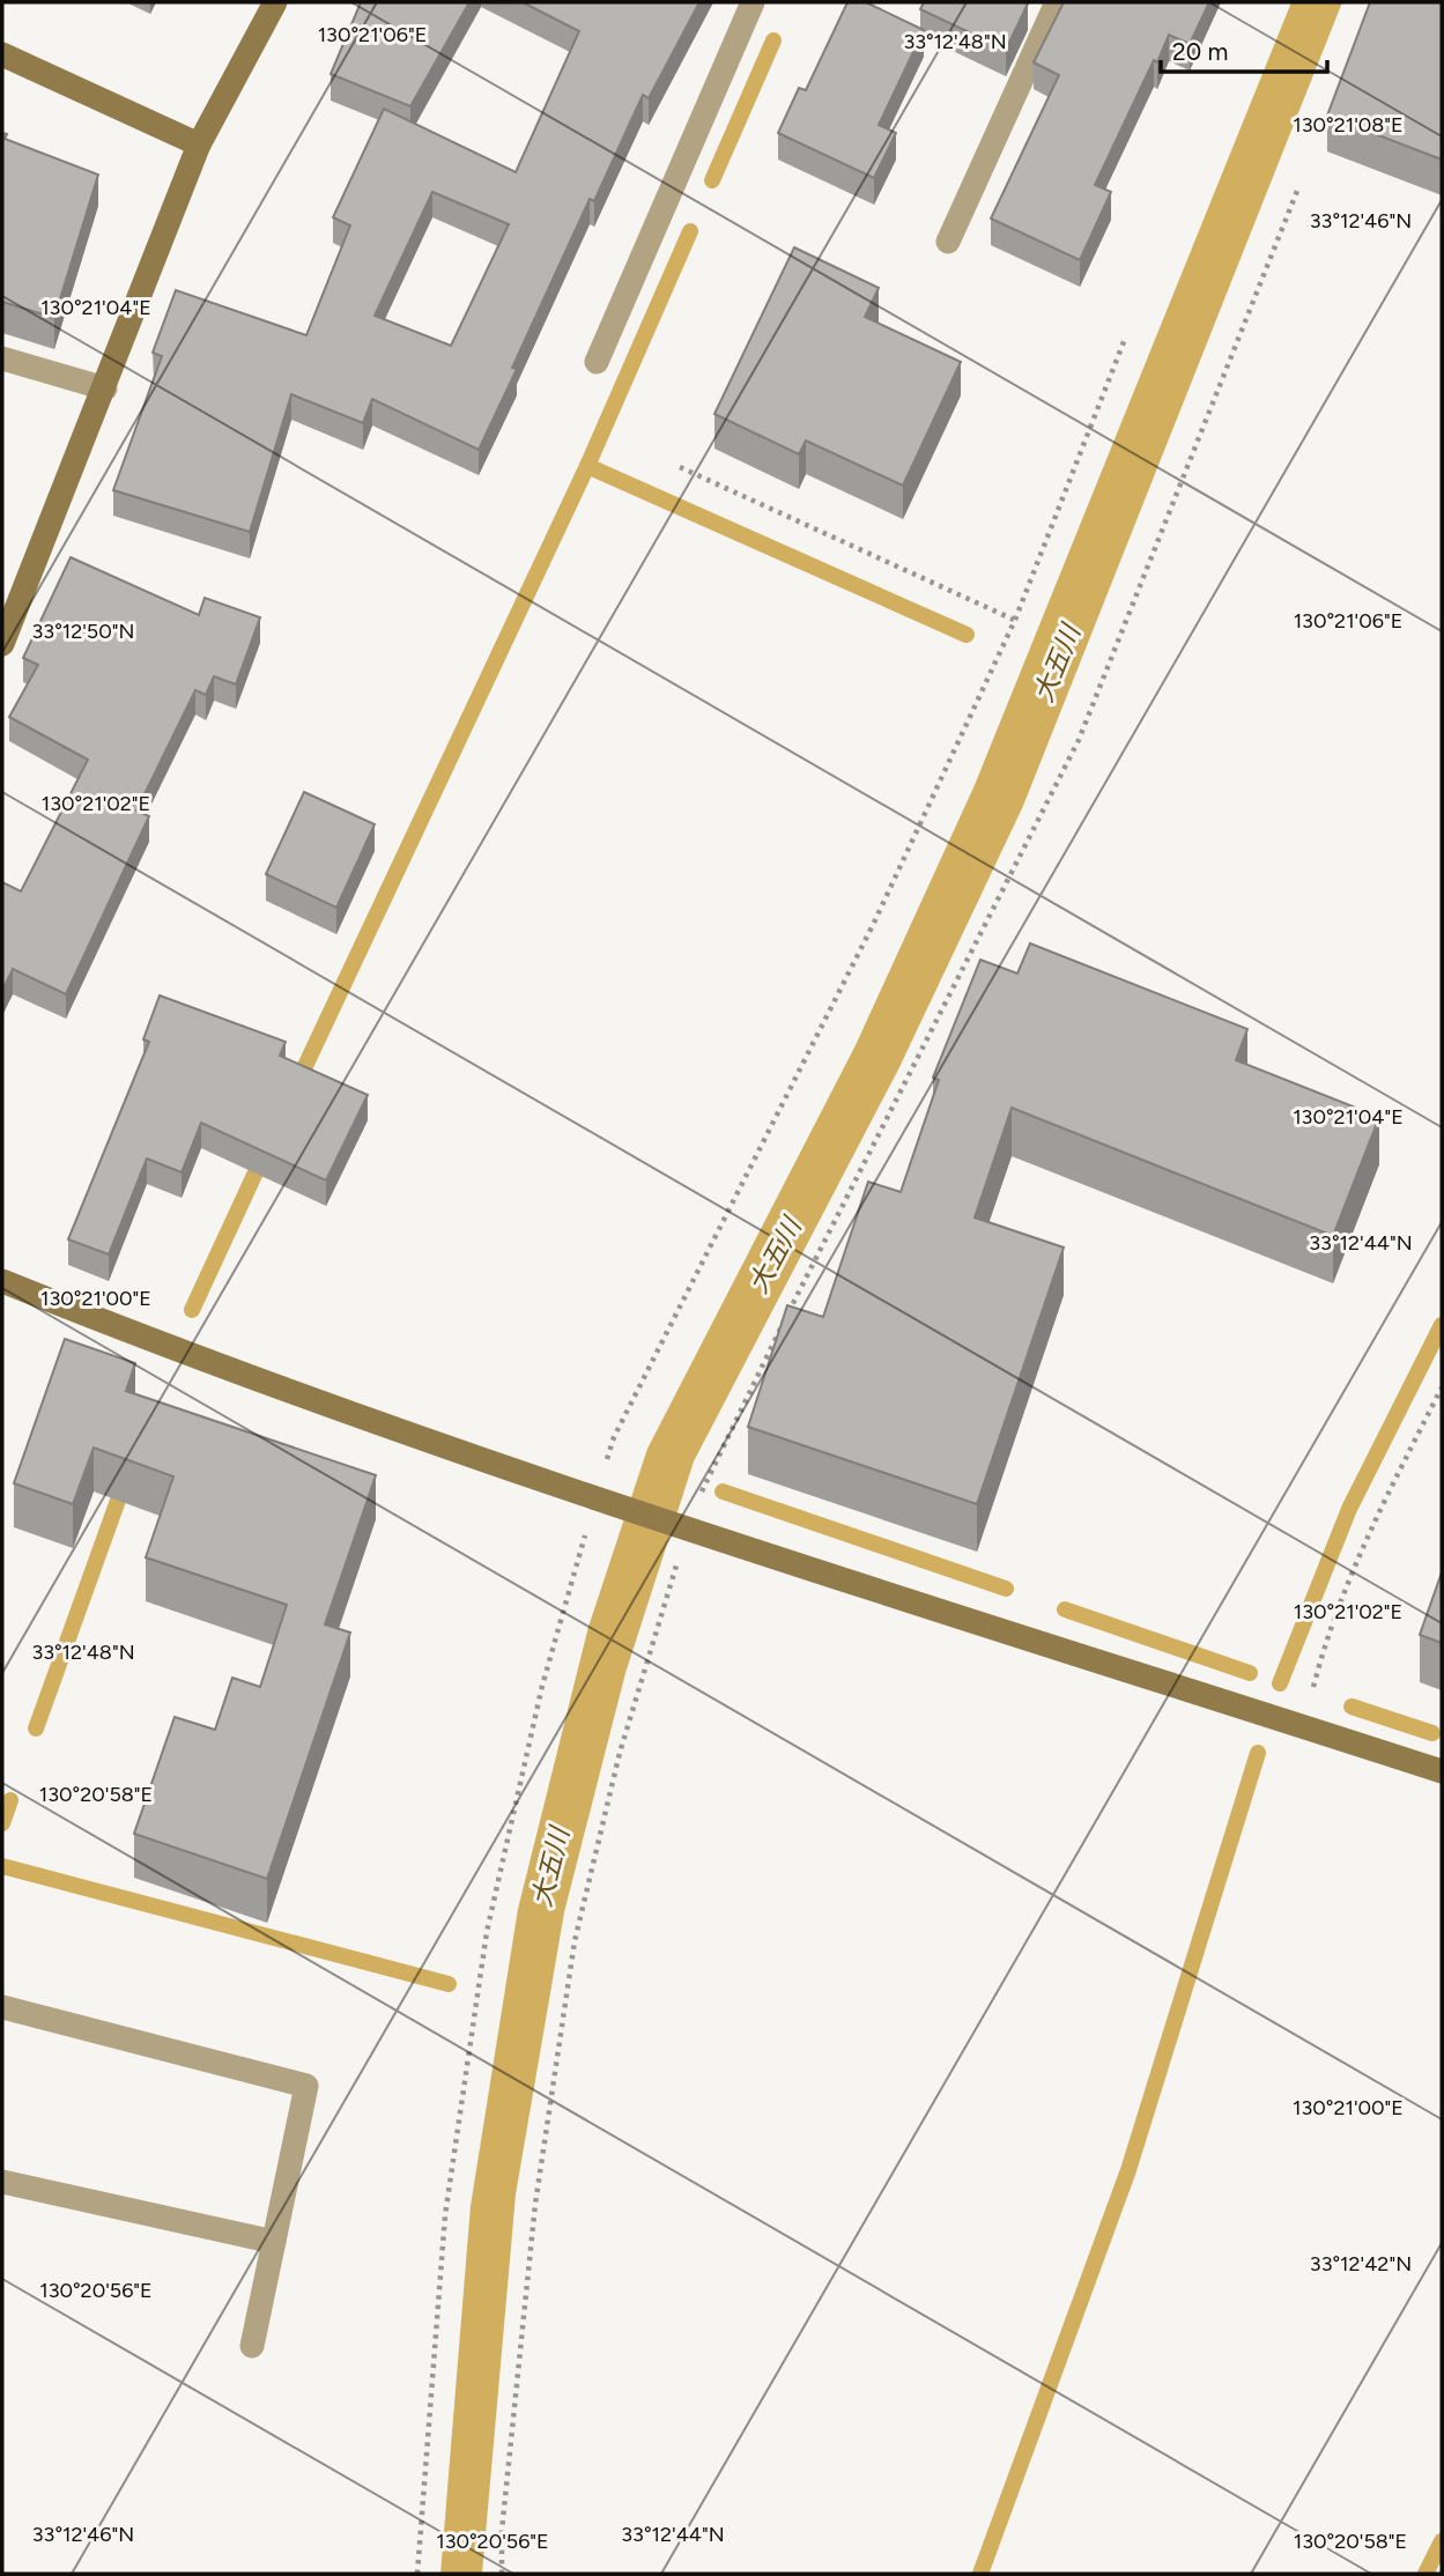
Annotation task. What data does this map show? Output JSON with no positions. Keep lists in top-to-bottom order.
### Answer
{
  "water": ["大五川"],
  "scale_bar": "20 m",
  "coordinates": [
    "130°21'06\"E",
    "33°12'48\"N",
    "130°21'08\"E",
    "33°12'46\"N",
    "130°21'04\"E",
    "33°12'50\"N",
    "130°21'02\"E",
    "33°12'44\"N",
    "130°21'00\"E",
    "130°20'58\"E",
    "33°12'42\"N",
    "130°20'56\"E"
  ]
}
